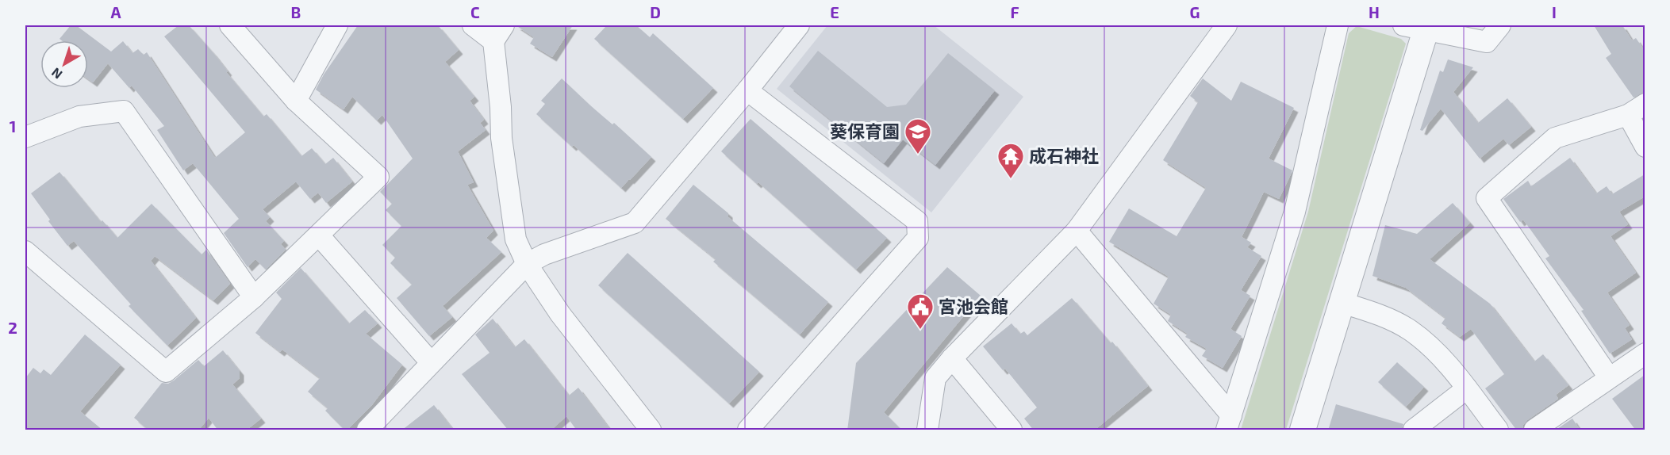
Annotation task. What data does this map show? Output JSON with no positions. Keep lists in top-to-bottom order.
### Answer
{
  "places": {
    "school or university": ["葵保育園"],
    "temple": ["成石神社"],
    "public building": ["宮池会館"]
  },
  "north": "bottom left",
  "grid": {
    "columns": [
      "A",
      "B",
      "C",
      "D",
      "E",
      "F",
      "G",
      "H",
      "I"
    ],
    "rows": ["1", "2"]
  }
}
